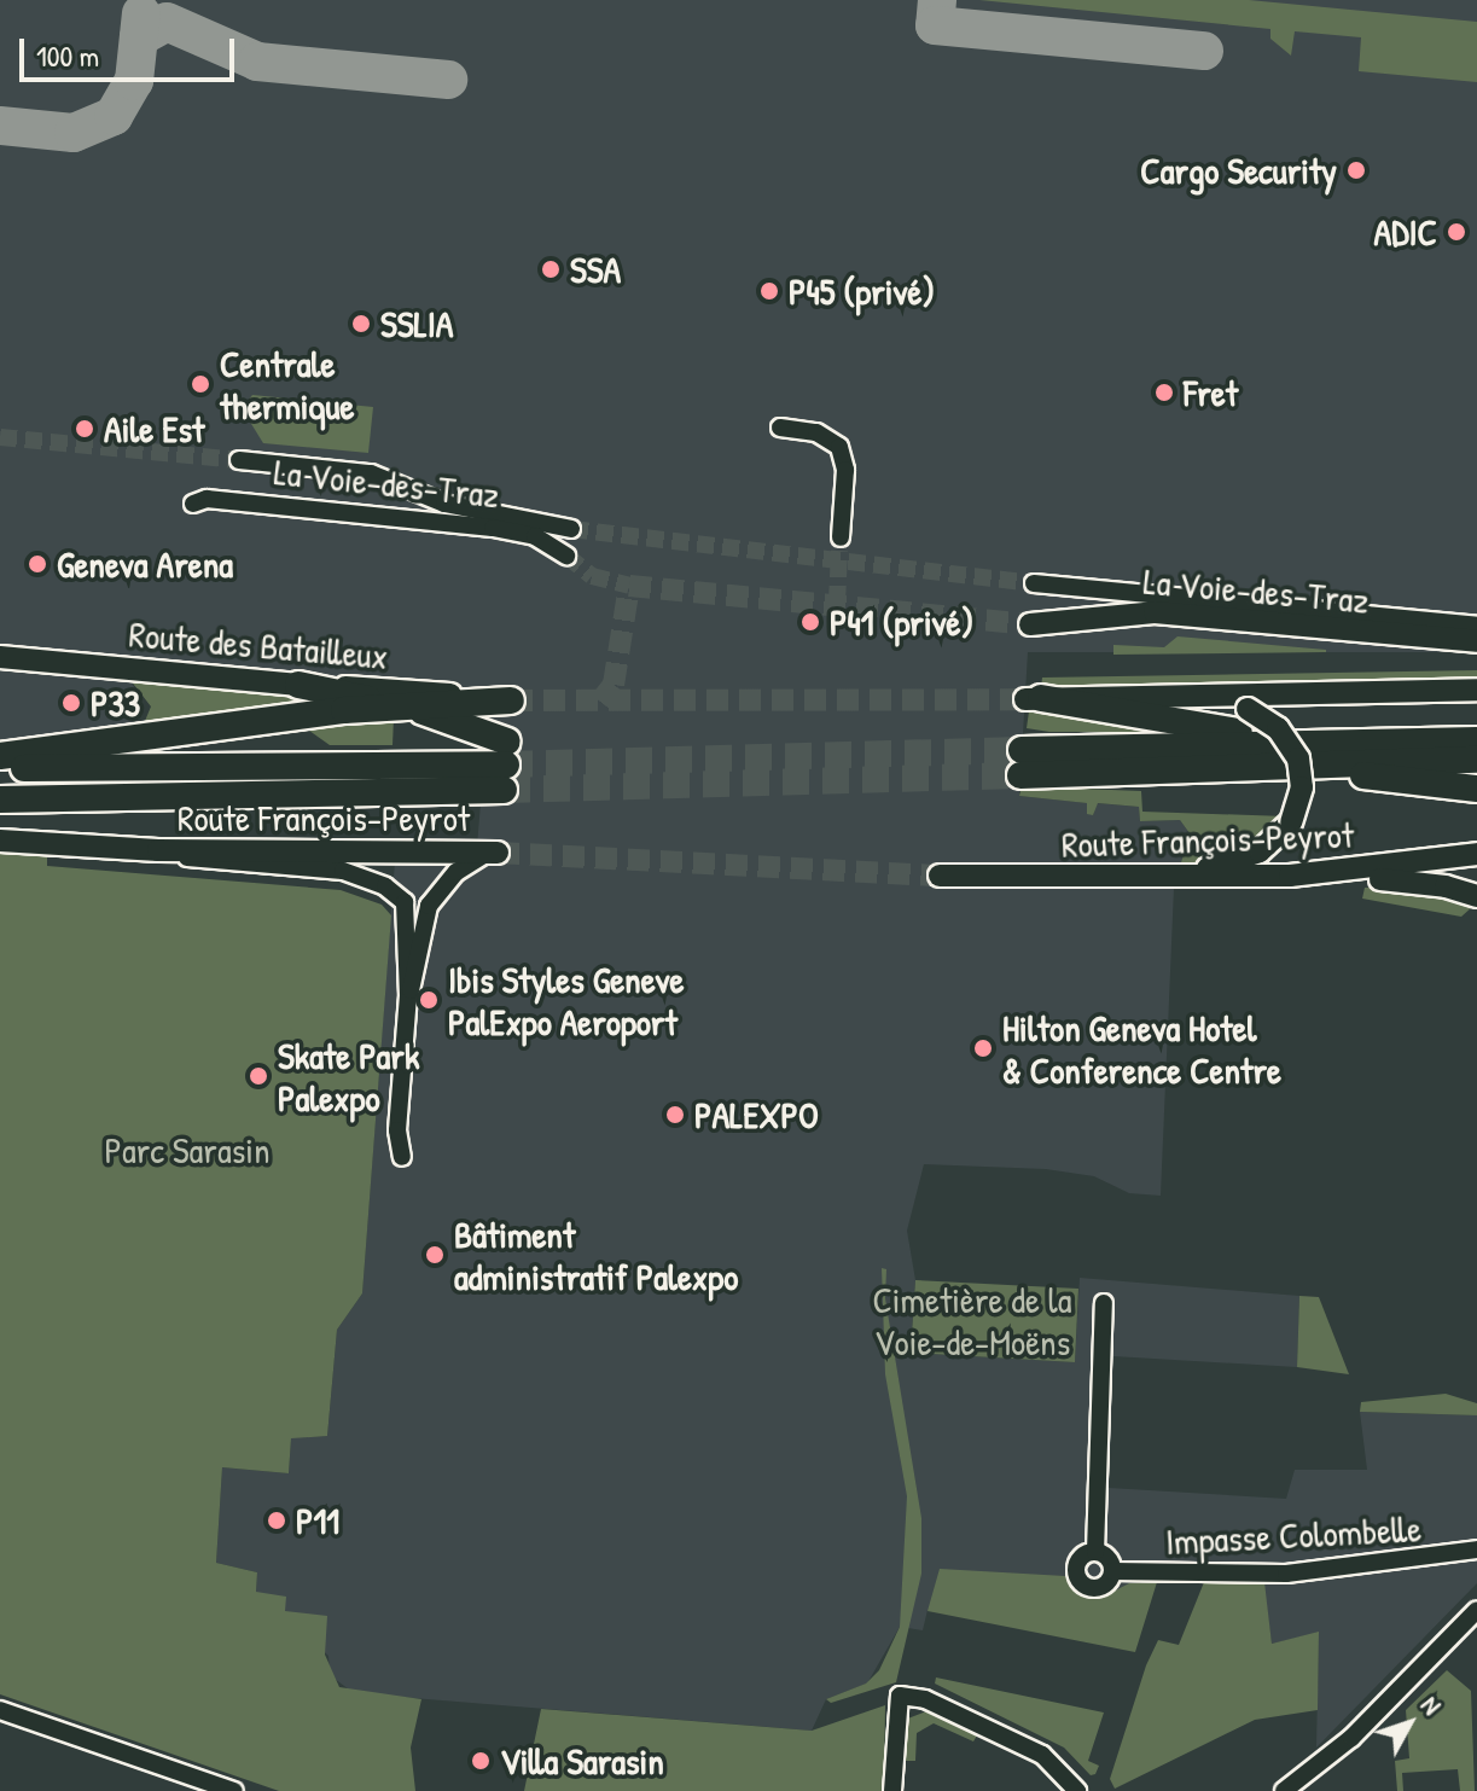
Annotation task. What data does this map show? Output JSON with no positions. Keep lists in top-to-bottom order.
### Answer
{
  "streets": {
    "main road": ["La Voie-des-Traz", "Route des Batailleux", "Route François-Peyrot"],
    "street": ["Impasse Colombelle"]
  },
  "parks": ["Parc Sarasin", "Cimetière de la Voie-de-Moëns"],
  "places": [
    "Cargo Security",
    "ADIC",
    "SSA",
    "P45 (privé)",
    "SSLIA",
    "Centrale thermique",
    "Fret",
    "Aile Est",
    "Geneva Arena",
    "P41 (privé)",
    "P33",
    "Ibis Styles Geneve PalExpo Aeroport",
    "Hilton Geneva Hotel & Conference Centre",
    "Skate Park Palexpo",
    "PALEXPO",
    "Bâtiment administratif Palexpo",
    "P11",
    "Villa Sarasin"
  ],
  "scale_bar": "100 m",
  "north": "top right"
}
